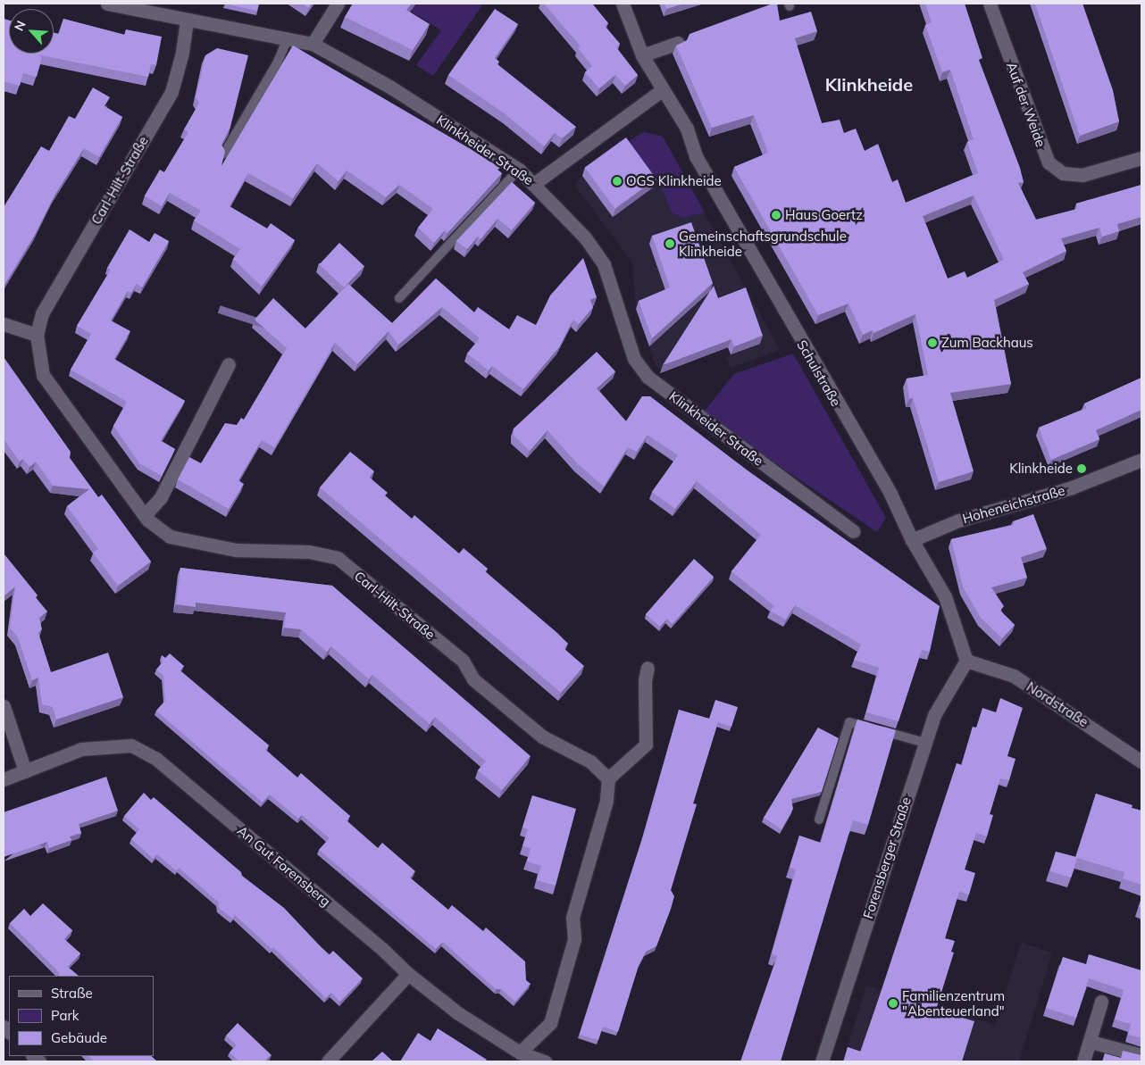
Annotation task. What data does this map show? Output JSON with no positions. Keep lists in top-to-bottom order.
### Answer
{
  "streets": {
    "street": [
      "Auf der Weide",
      "Klinkheider Straße",
      "Carl-Hilt-Straße",
      "Schulstraße",
      "Hoheneichstraße",
      "Nordstraße",
      "Forensberger Straße",
      "An Gut Forensberg"
    ]
  },
  "crossings": [
    ["Klinkheider Straße", "Carl-Hilt-Straße"],
    ["Schulstraße", "Hoheneichstraße"],
    ["Schulstraße", "Nordstraße"],
    ["Schulstraße", "Forensberger Straße"],
    ["Nordstraße", "Forensberger Straße"]
  ],
  "districts": ["Klinkheide"],
  "places": [
    "OGS Klinkheide",
    "Haus Goertz",
    "Gemeinschaftsgrundschule Klinkheide",
    "Zum Backhaus",
    "Klinkheide",
    "Familienzentrum \"Abenteuerland\""
  ],
  "legend": ["Straße", "Park", "Gebäude"],
  "north": "top left"
}
